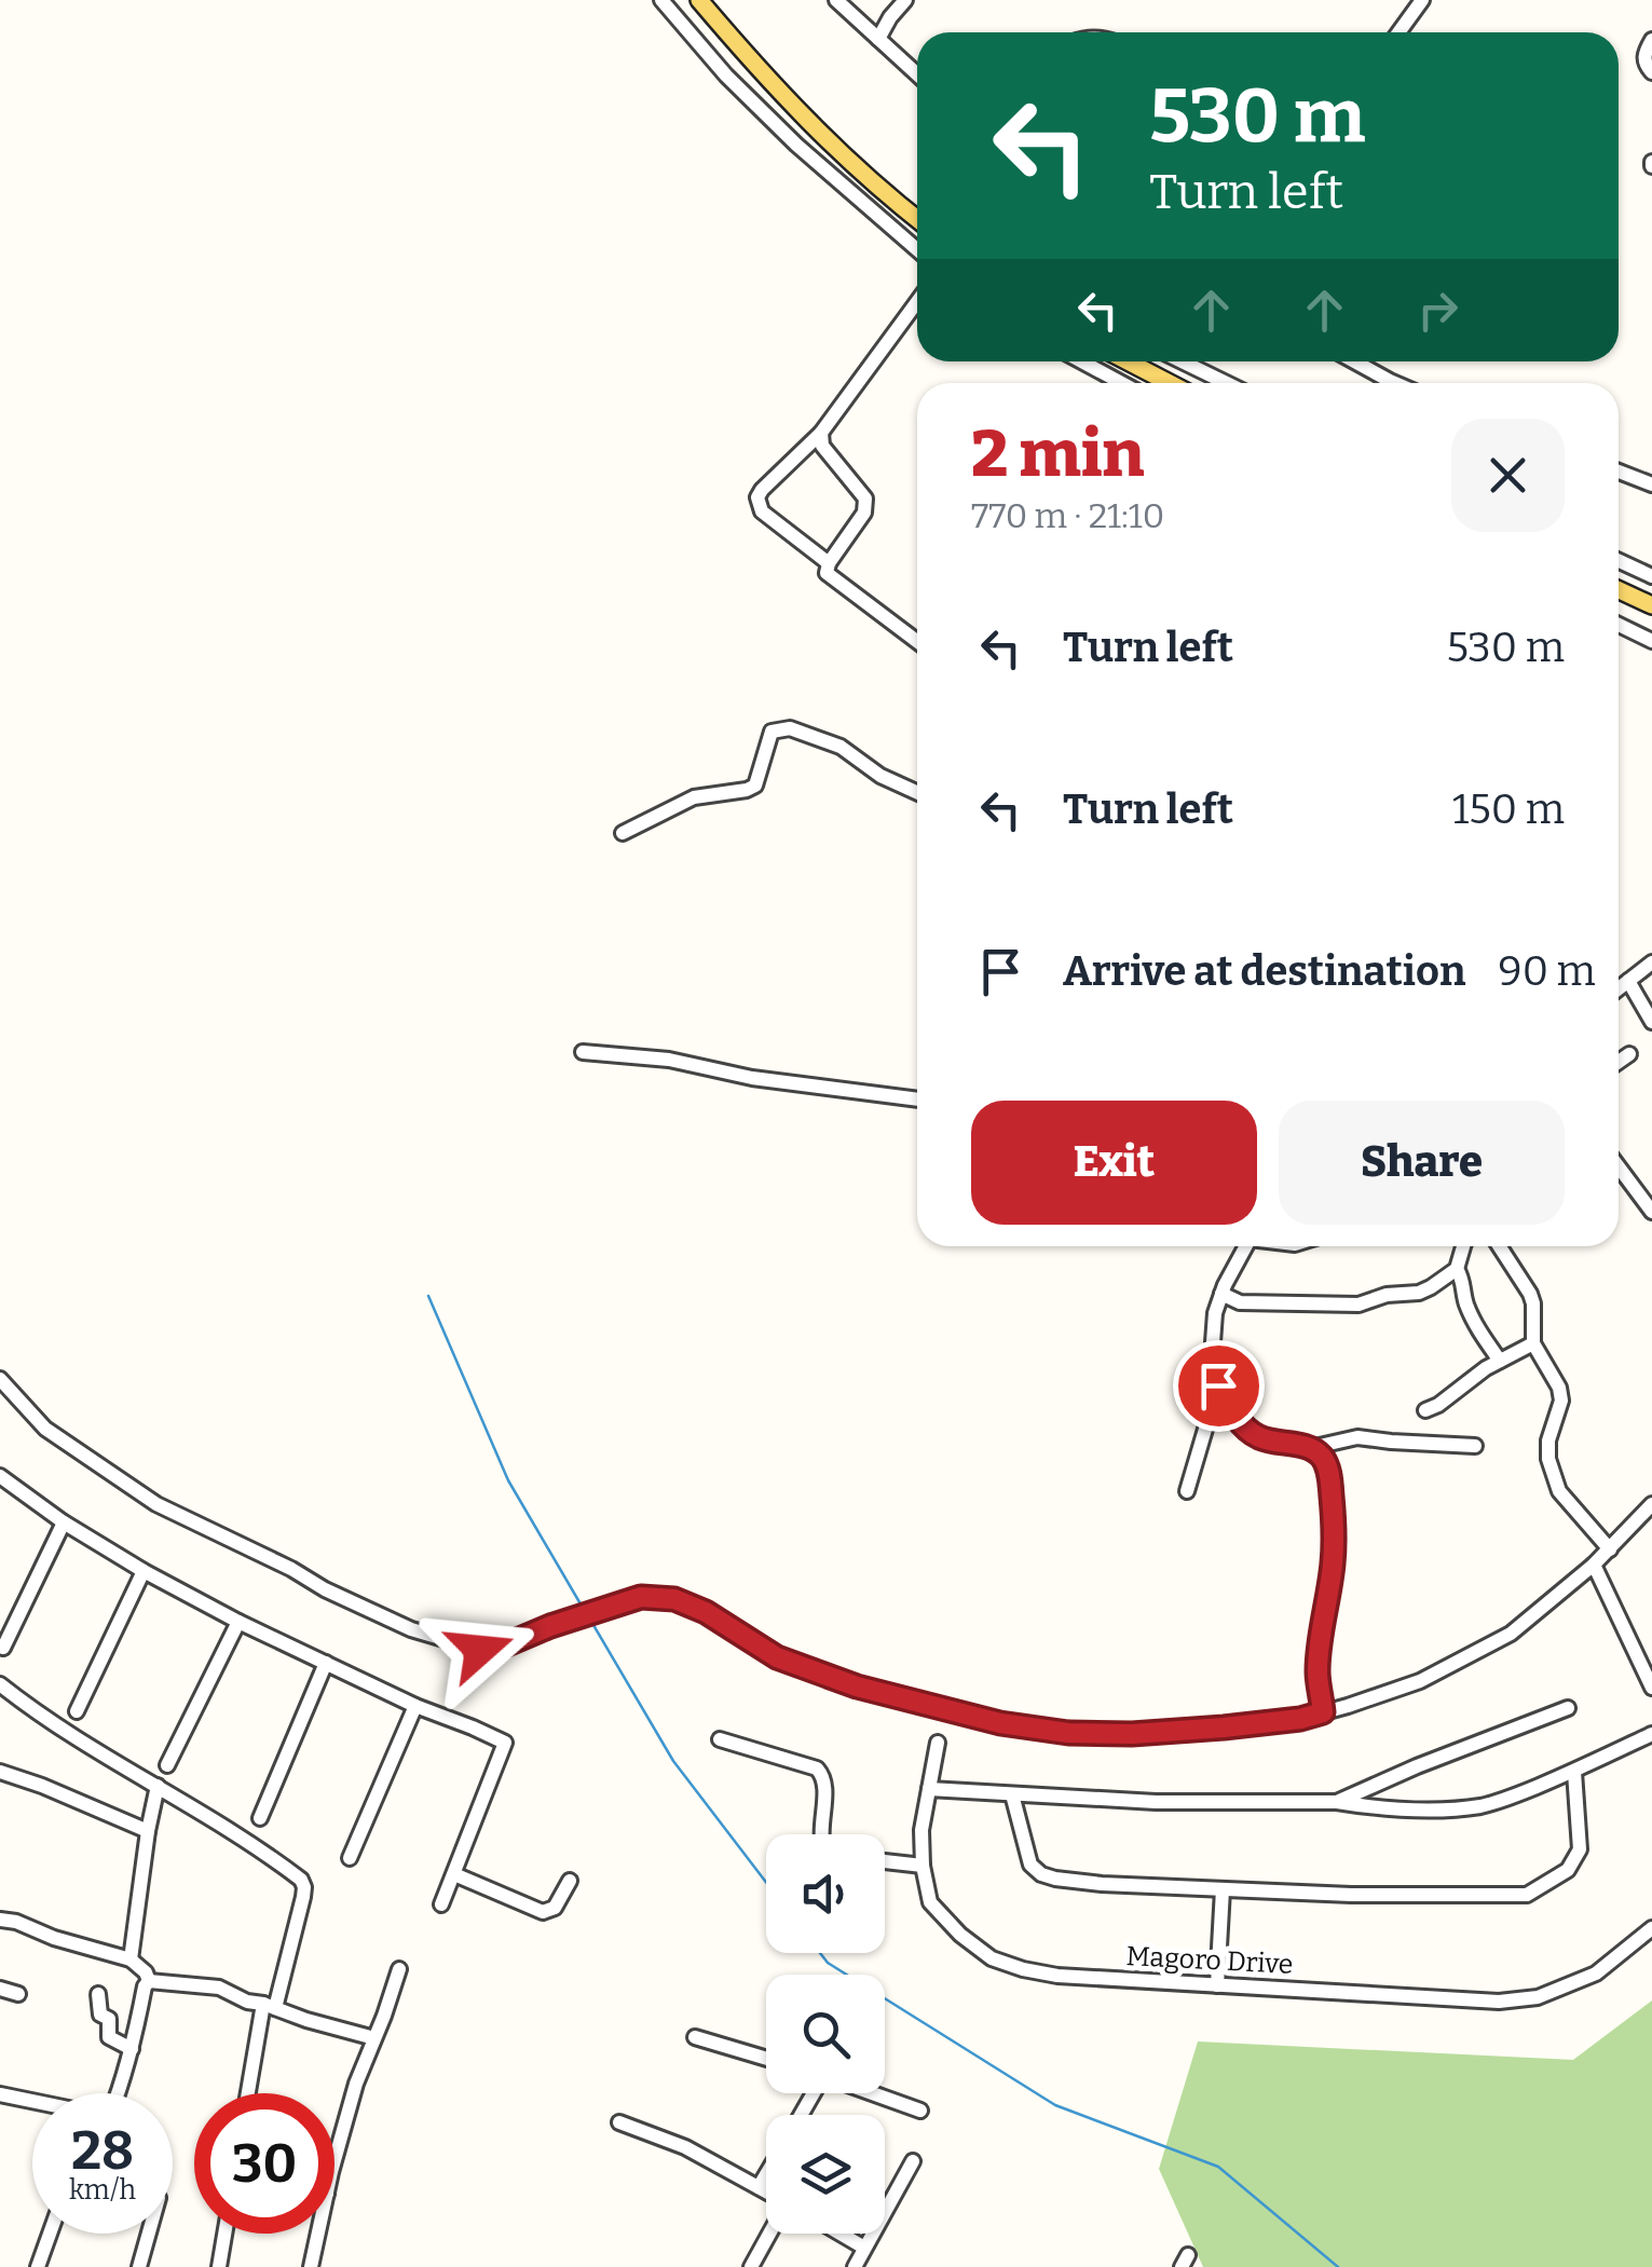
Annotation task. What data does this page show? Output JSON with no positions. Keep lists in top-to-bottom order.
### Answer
{
  "streets": {
    "street": ["Magoro Drive"]
  },
  "page": {
    "turn": ["530 m", "Turn left"],
    "heading": ["2 min", "770 m · 21:10"],
    "list": [
      {
        "name": "Turn left",
        "value": "530 m"
      },
      {
        "name": "Turn left",
        "value": "150 m"
      },
      {
        "name": "Arrive at destination",
        "value": "90 m"
      }
    ],
    "buttons": ["Exit", "Share"],
    "speed": "28 km/h",
    "limit": "30"
  }
}
